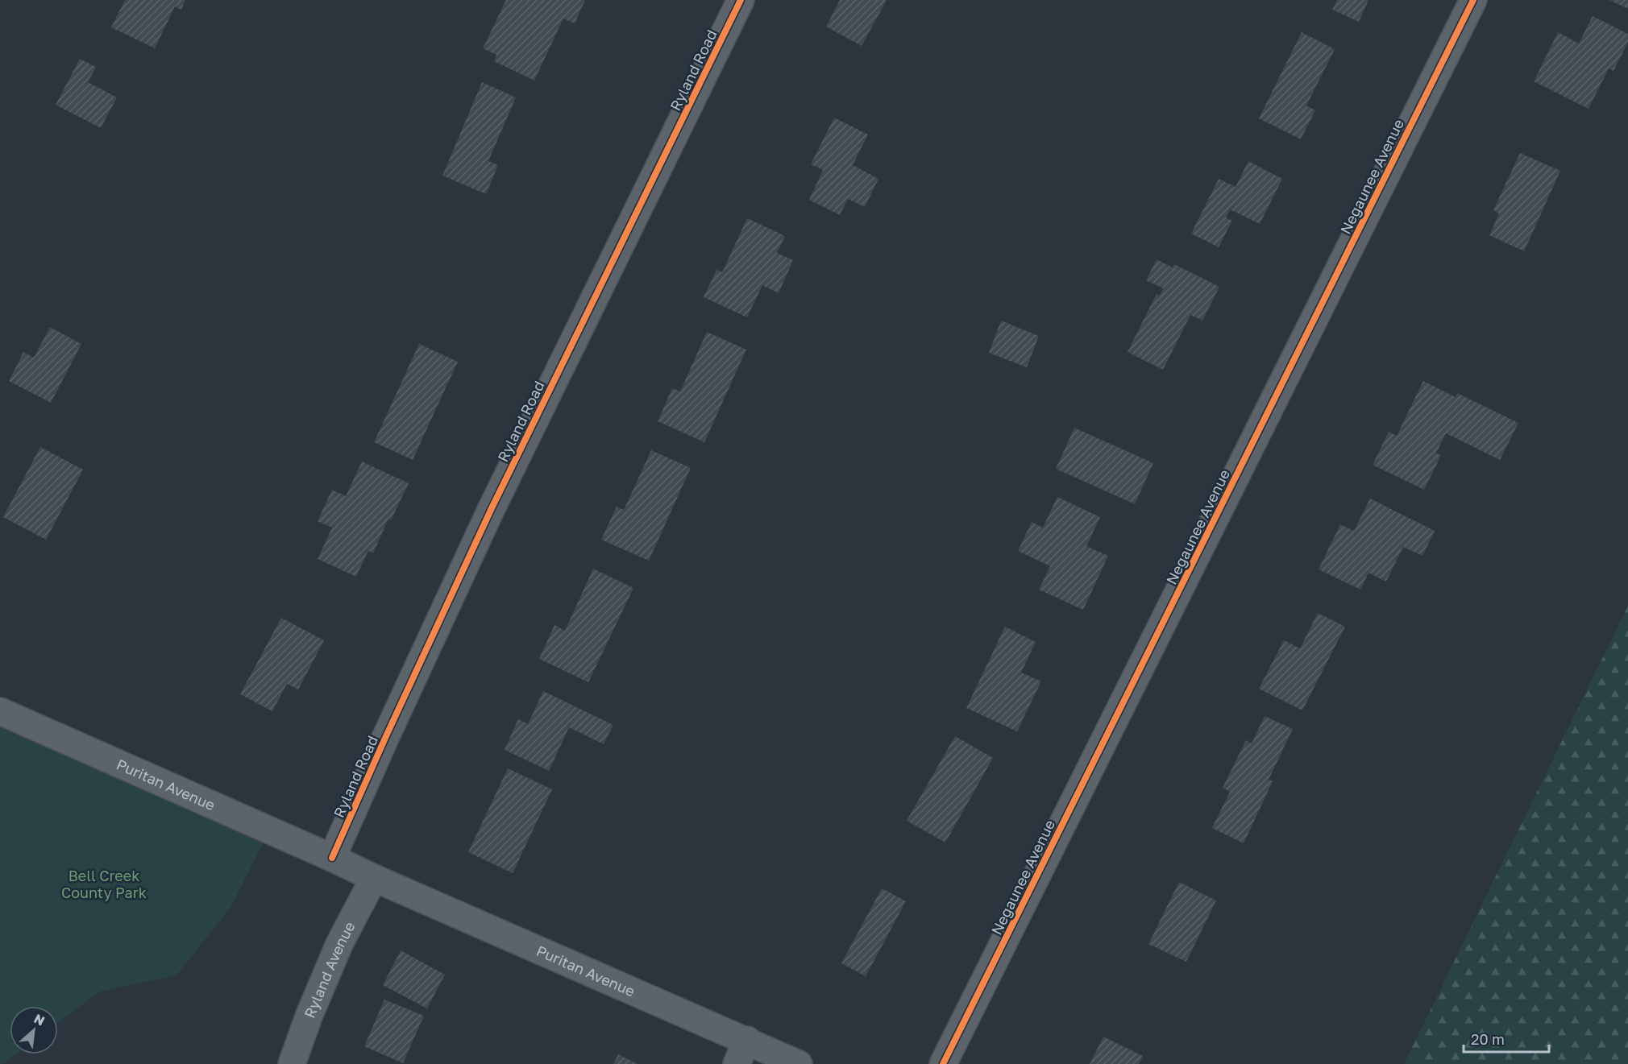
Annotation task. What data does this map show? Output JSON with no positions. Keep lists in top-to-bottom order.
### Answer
{
  "streets": {
    "street": [
      "Ryland Road",
      "Negaunee Avenue",
      "Puritan Avenue",
      "Ryland Avenue"
    ]
  },
  "crossings": [
    ["Ryland Road", "Puritan Avenue"],
    ["Puritan Avenue", "Ryland Avenue"]
  ],
  "parks": ["Bell Creek County Park"],
  "scale_bar": "20 m",
  "north": "top right"
}
